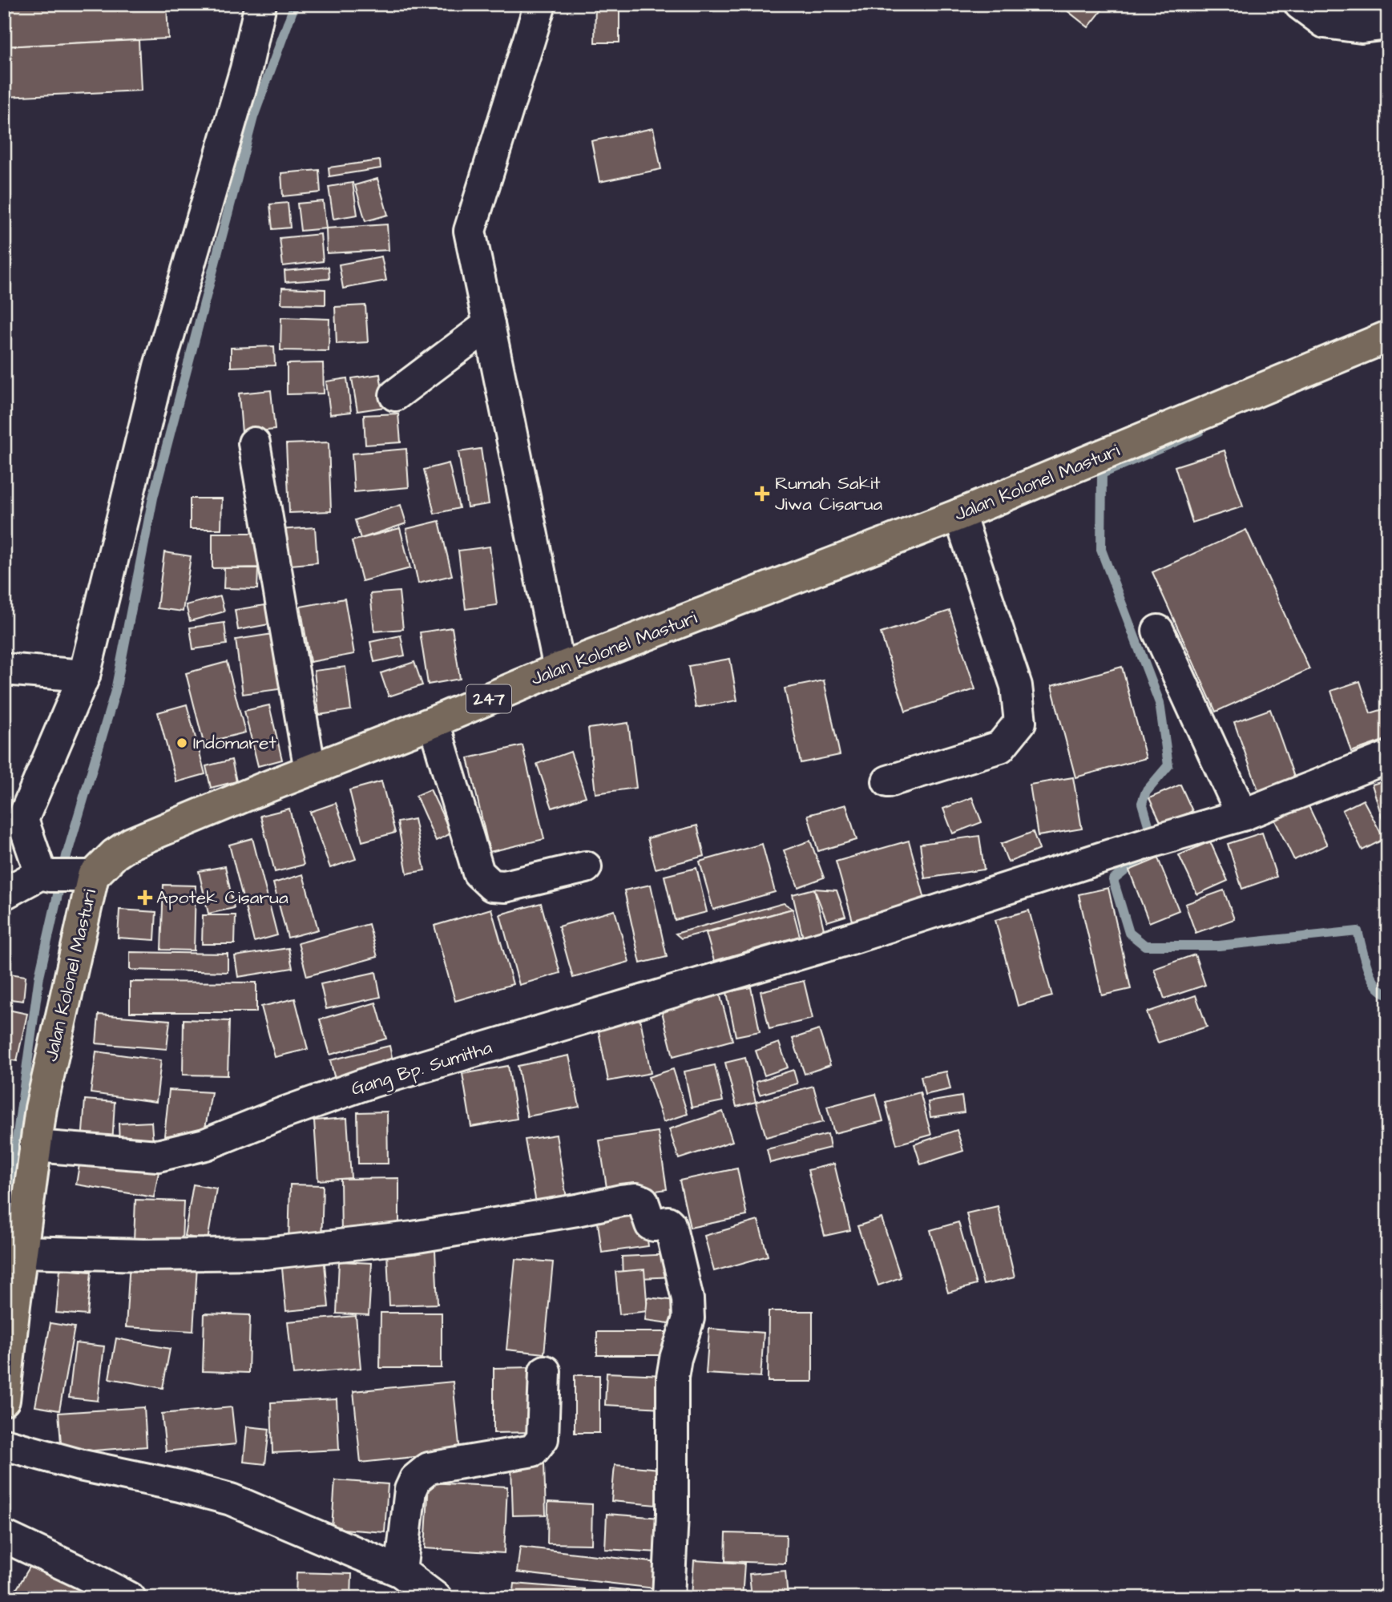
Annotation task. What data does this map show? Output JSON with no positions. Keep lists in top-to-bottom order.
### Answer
{
  "streets": {
    "main road": ["Jalan Kolonel Masturi", "247"],
    "street": ["Gang Bp. Sumitha"]
  },
  "crossings": [
    ["Jalan Kolonel Masturi", "Gang Bp. Sumitha"]
  ],
  "places": {
    "health": ["Rumah Sakit Jiwa Cisarua", "Apotek Cisarua"],
    "other": ["Indomaret"]
  }
}
